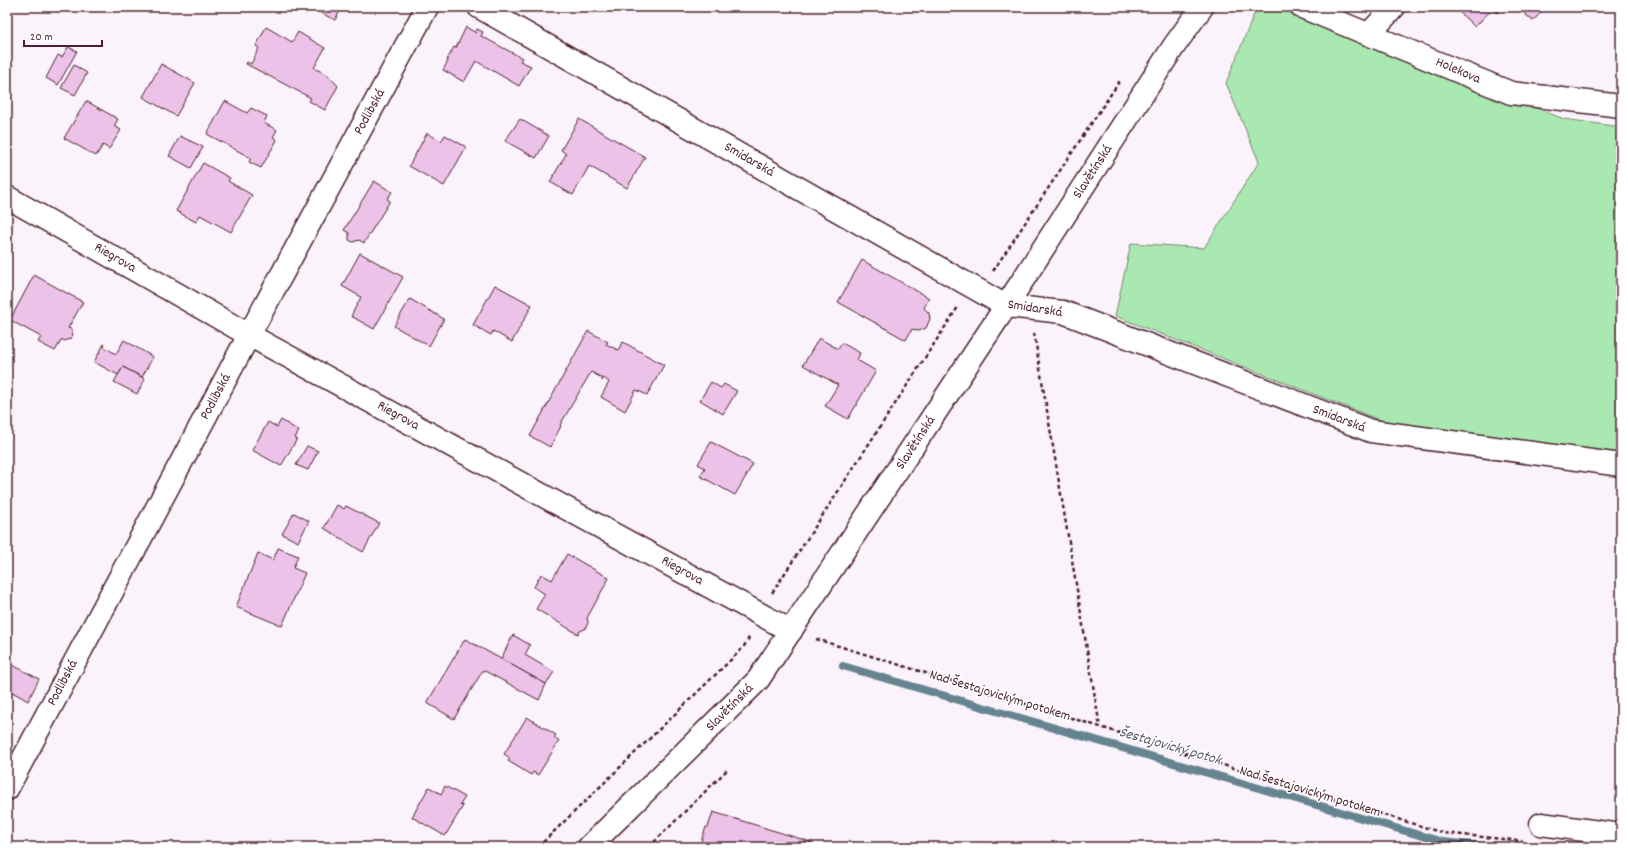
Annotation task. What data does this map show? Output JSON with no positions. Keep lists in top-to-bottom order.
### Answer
{
  "streets": {
    "street": [
      "Holekova",
      "Podlibská",
      "Smidarská",
      "Slavětínská",
      "Riegrova"
    ],
    "path": ["Nad Šestajovickým potokem"]
  },
  "crossings": [
    ["Podlibská", "Riegrova"],
    ["Smidarská", "Slavětínská"],
    ["Slavětínská", "Riegrova"],
    ["Slavětínská", "Nad Šestajovickým potokem"],
    ["Riegrova", "Nad Šestajovickým potokem"]
  ],
  "water": ["Šestajovický potok"],
  "scale_bar": "20 m"
}
